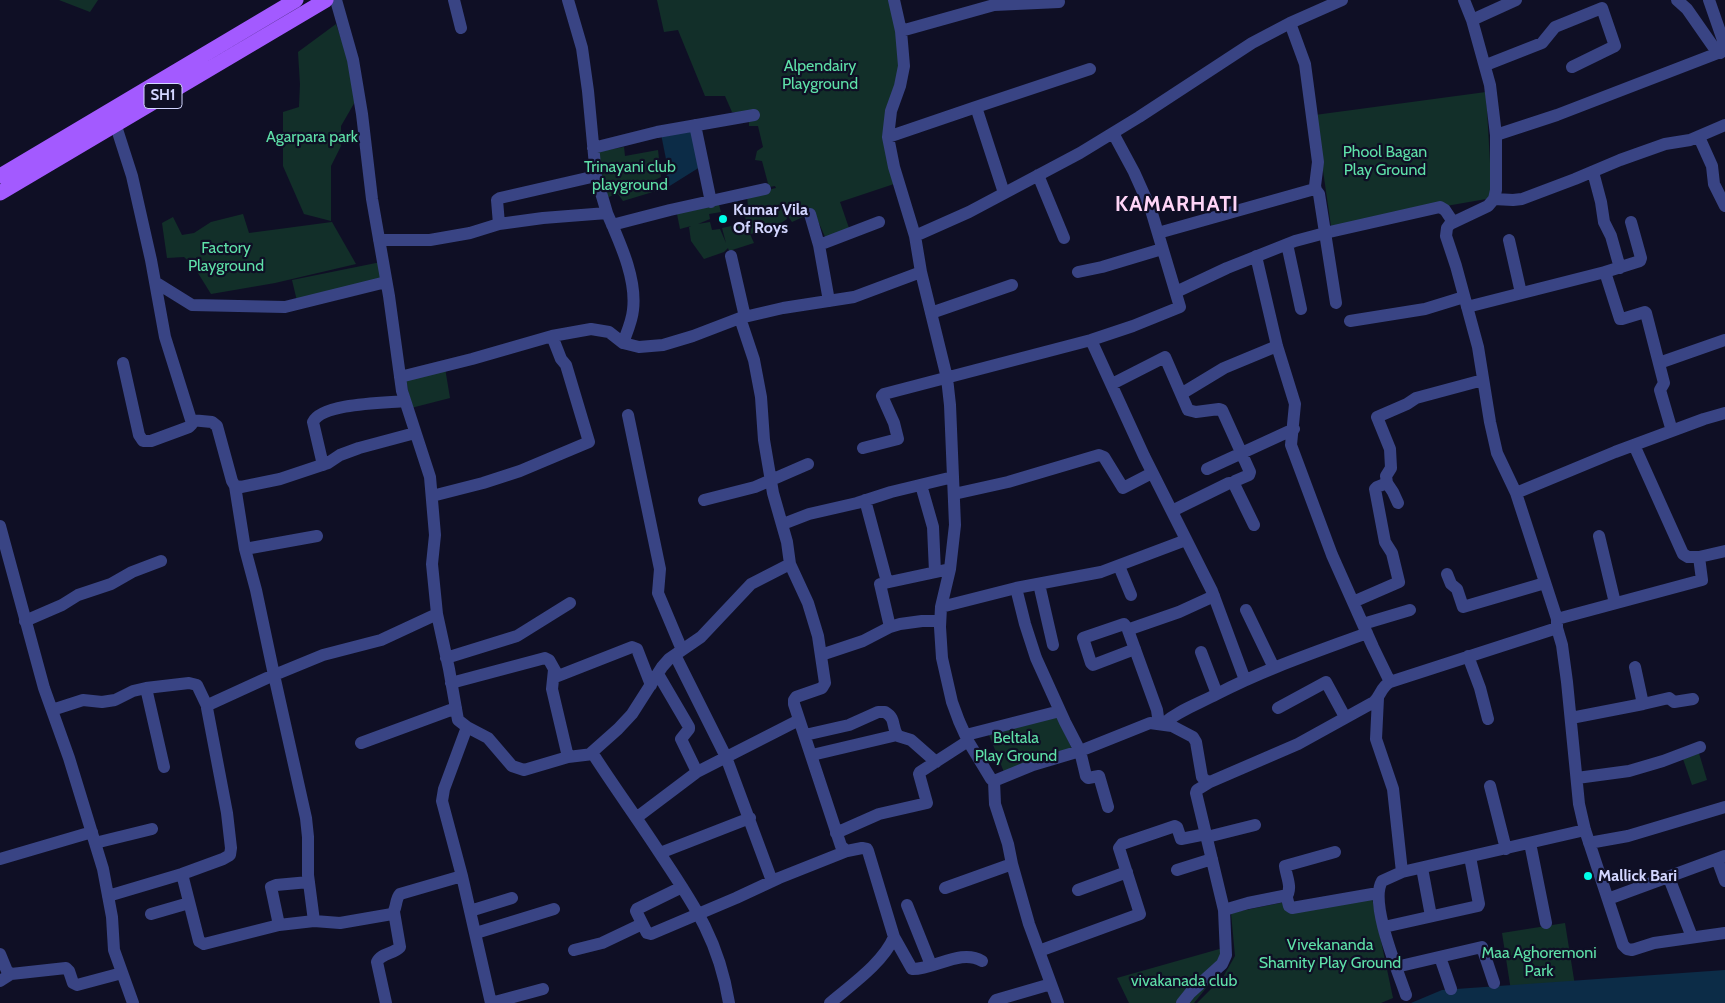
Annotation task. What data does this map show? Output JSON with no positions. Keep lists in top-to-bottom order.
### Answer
{
  "streets": {
    "main road": ["SH1"]
  },
  "districts": ["KAMARHATI"],
  "parks": [
    "Alpendairy Playground",
    "Agarpara park",
    "Phool Bagan Play Ground",
    "Trinayani club playground",
    "Factory Playground",
    "Beltala Play Ground",
    "Vivekananda Shamity Play Ground",
    "Maa Aghoremoni Park",
    "vivakanada club"
  ],
  "places": ["Kumar Vila Of Roys", "Mallick Bari"]
}
